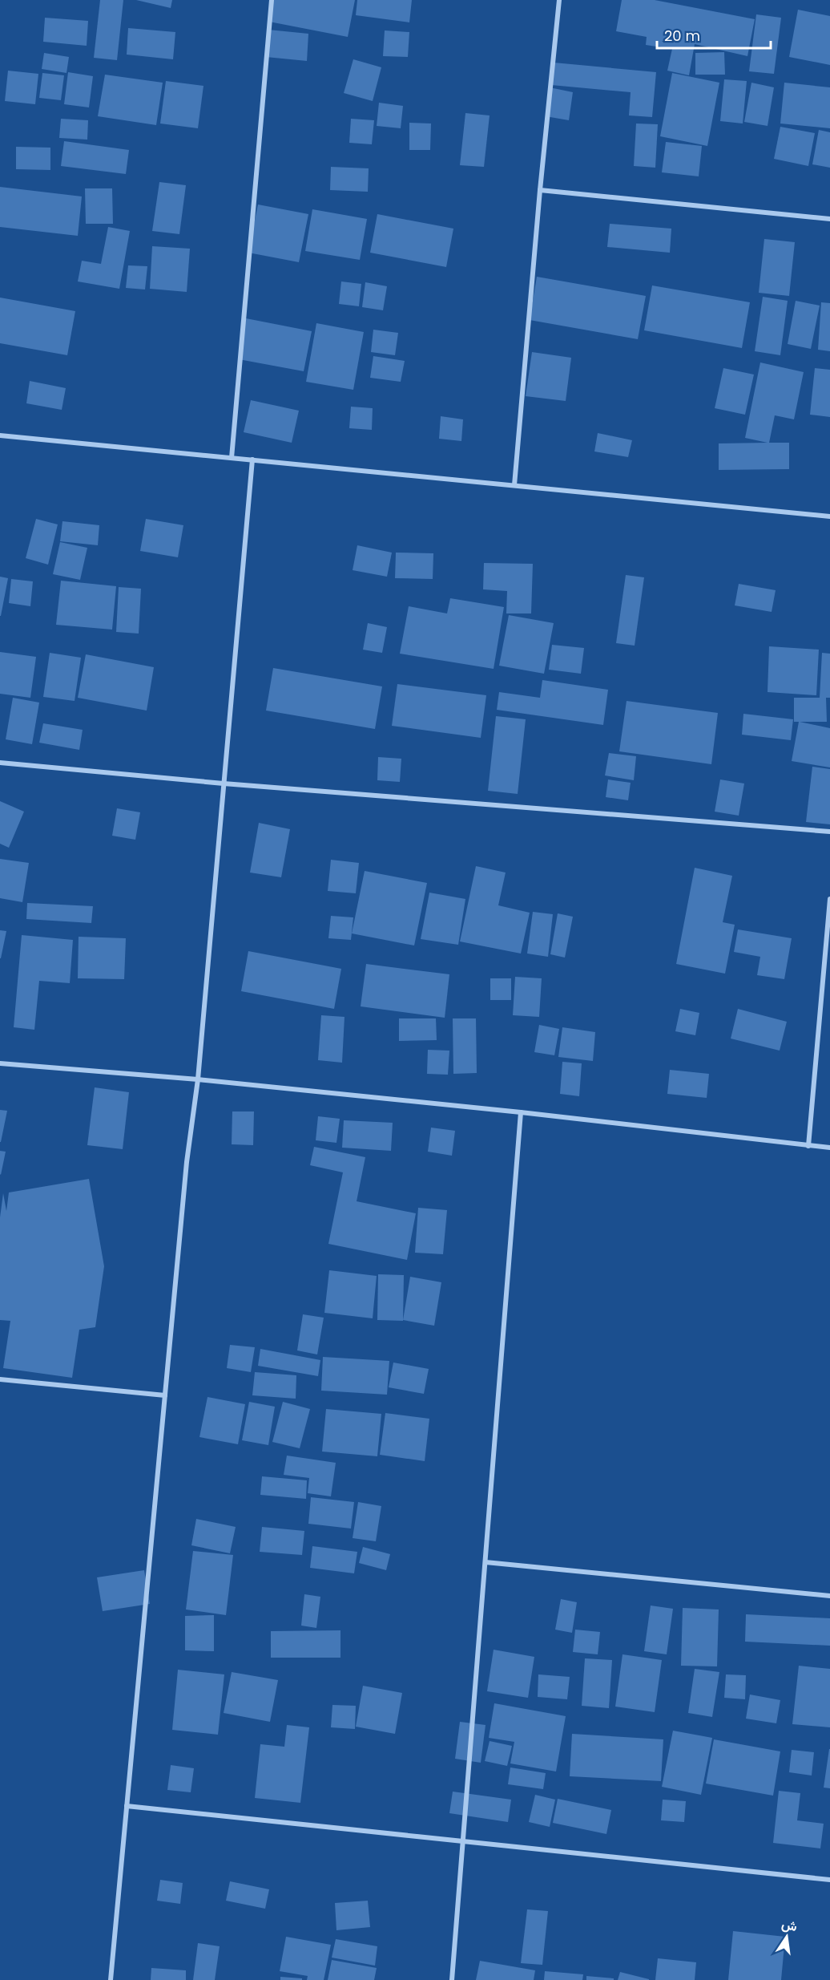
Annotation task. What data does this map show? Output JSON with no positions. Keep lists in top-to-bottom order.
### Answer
{
  "scale_bar": "20 m",
  "north": "top"
}
